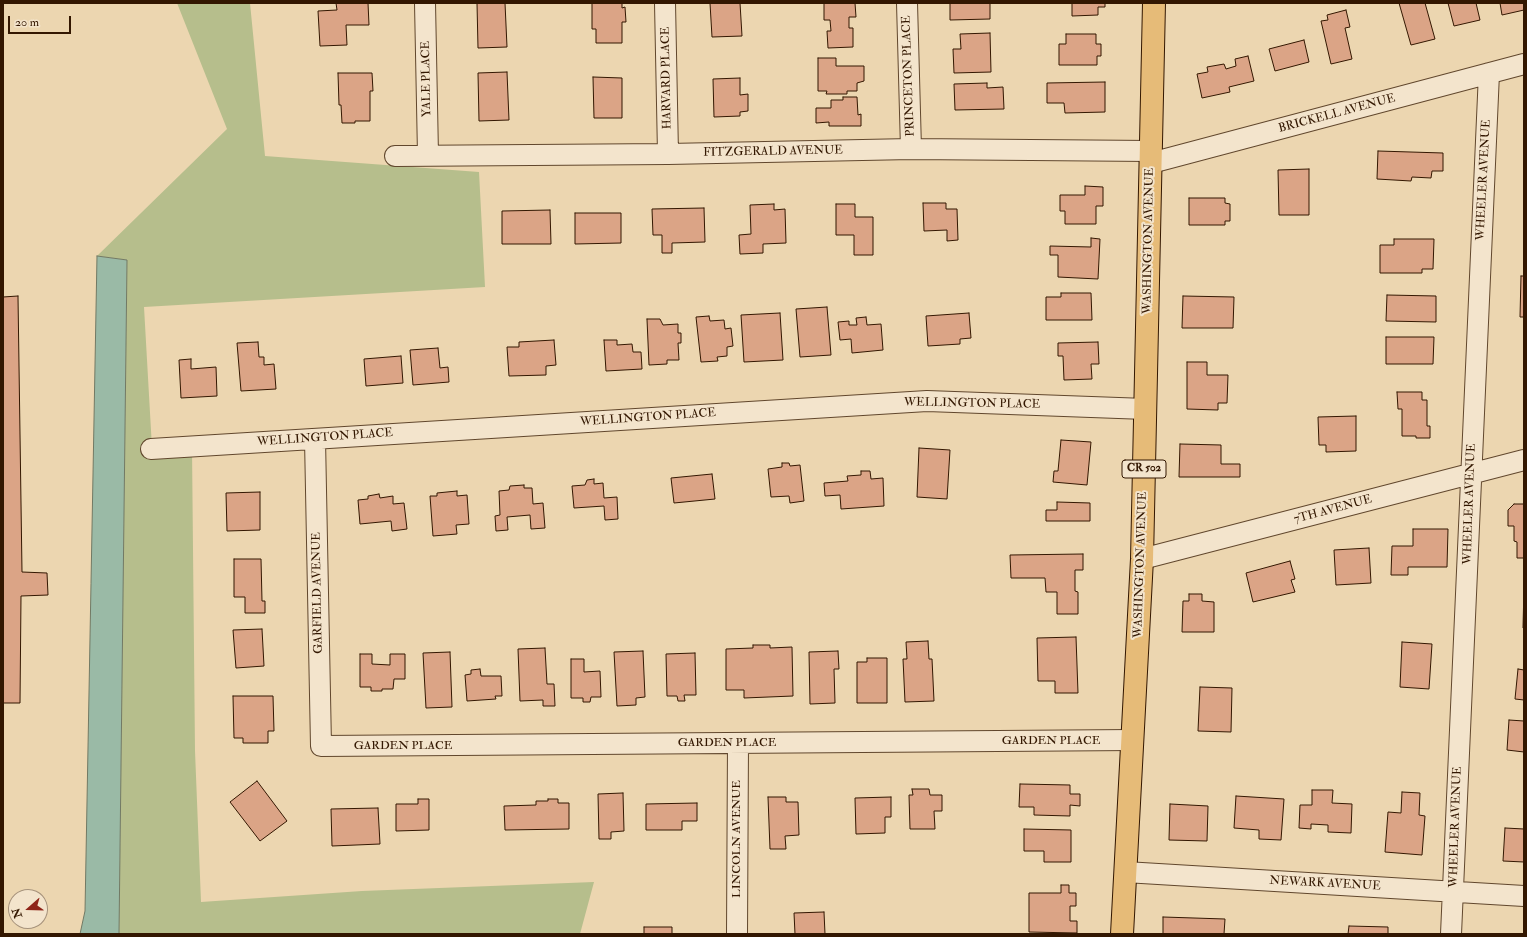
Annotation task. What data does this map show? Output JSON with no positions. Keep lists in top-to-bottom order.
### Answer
{
  "streets": {
    "main road": ["WASHINGTON AVENUE", "CR 502"],
    "street": [
      "PRINCETON PLACE",
      "HARVARD PLACE",
      "YALE PLACE",
      "BRICKELL AVENUE",
      "FITZGERALD AVENUE",
      "WHEELER AVENUE",
      "WELLINGTON PLACE",
      "7TH AVENUE",
      "GARFIELD AVENUE",
      "GARDEN PLACE",
      "LINCOLN AVENUE",
      "NEWARK AVENUE"
    ]
  },
  "crossings": [
    ["PRINCETON PLACE", "FITZGERALD AVENUE"],
    ["HARVARD PLACE", "FITZGERALD AVENUE"],
    ["YALE PLACE", "FITZGERALD AVENUE"],
    ["BRICKELL AVENUE", "FITZGERALD AVENUE"],
    ["BRICKELL AVENUE", "WHEELER AVENUE"],
    ["BRICKELL AVENUE", "WASHINGTON AVENUE"],
    ["FITZGERALD AVENUE", "WASHINGTON AVENUE"],
    ["WHEELER AVENUE", "7TH AVENUE"],
    ["WHEELER AVENUE", "NEWARK AVENUE"],
    ["WASHINGTON AVENUE", "WELLINGTON PLACE"],
    ["WASHINGTON AVENUE", "7TH AVENUE"],
    ["WASHINGTON AVENUE", "GARDEN PLACE"],
    ["WASHINGTON AVENUE", "NEWARK AVENUE"],
    ["WELLINGTON PLACE", "GARFIELD AVENUE"],
    ["GARFIELD AVENUE", "GARDEN PLACE"],
    ["GARDEN PLACE", "LINCOLN AVENUE"]
  ],
  "scale_bar": "20 m",
  "north": "left"
}
